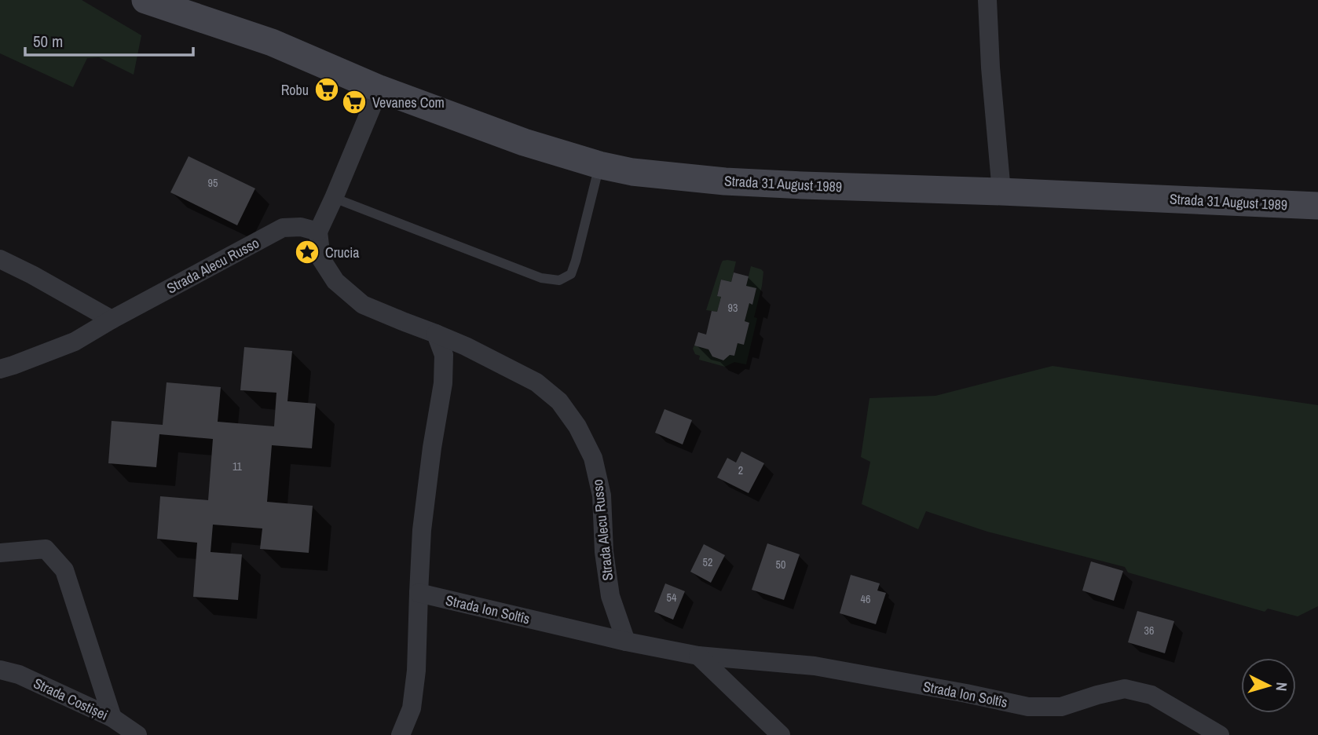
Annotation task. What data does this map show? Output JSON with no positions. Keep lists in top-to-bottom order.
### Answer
{
  "streets": {
    "main road": ["Strada 31 August 1989"],
    "street": ["Strada Alecu Russo", "Strada Ion Soltîs", "Strada Costișei"]
  },
  "crossings": [
    ["Strada Alecu Russo", "Strada Ion Soltîs"]
  ],
  "places": {
    "supermarket": ["Robu", "Vevanes Com"],
    "place": ["Crucia"]
  },
  "house_numbers": [
    "95",
    "93",
    "11",
    "2",
    "52",
    "50",
    "54",
    "46",
    "36"
  ],
  "scale_bar": "50 m",
  "north": "right"
}
